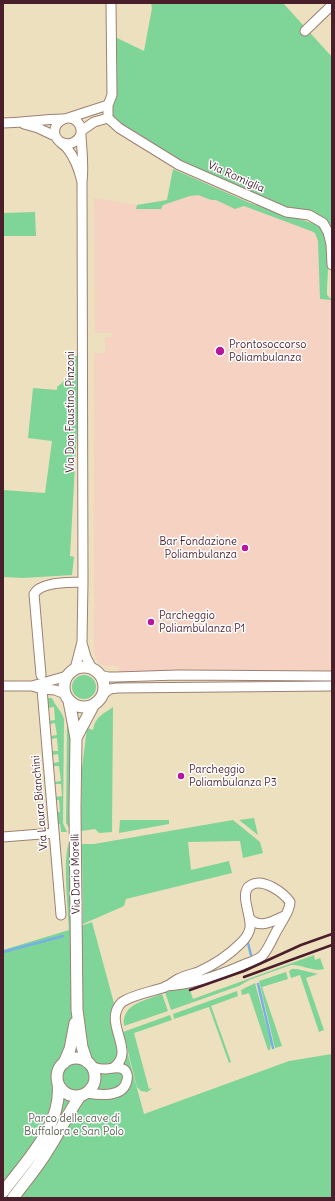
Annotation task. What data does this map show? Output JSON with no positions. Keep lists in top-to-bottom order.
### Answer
{
  "streets": {
    "street": [
      "Via Romiglia",
      "Via Don Faustino Pinzoni",
      "Via Laura Bianchini",
      "Via Dario Morelli"
    ]
  },
  "crossings": [
    ["Via Don Faustino Pinzoni", "Via Dario Morelli"]
  ],
  "parks": ["Parco delle cave di Buffalora e San Polo"],
  "places": [
    "Prontosoccorso Poliambulanza",
    "Bar Fondazione Poliambulanza",
    "Parcheggio Poliambulanza P1",
    "Parcheggio Poliambulanza P3"
  ]
}
